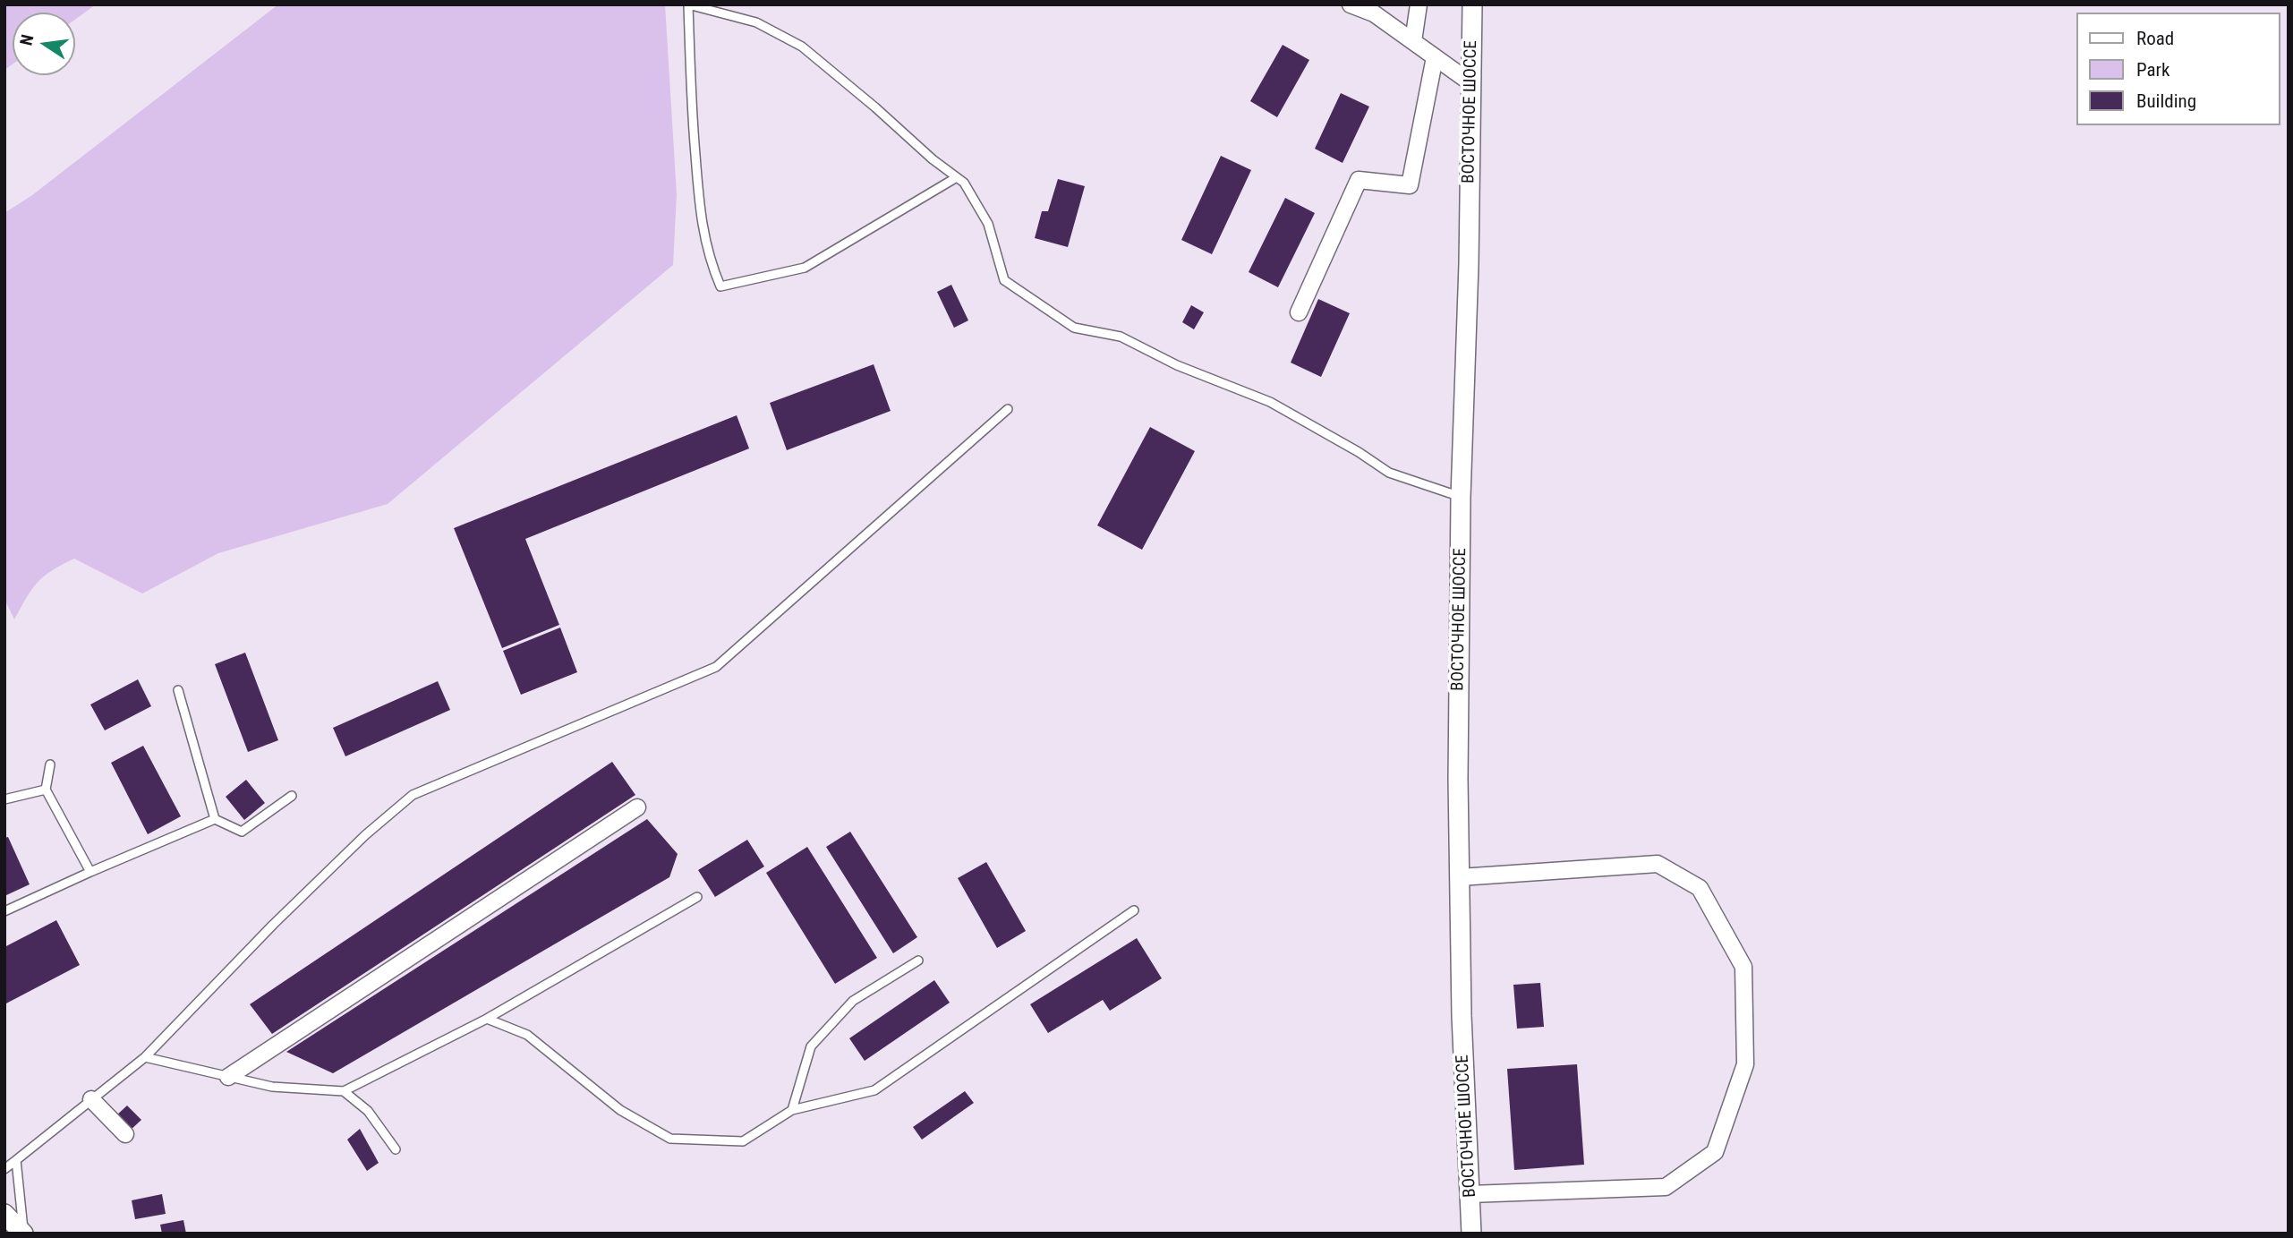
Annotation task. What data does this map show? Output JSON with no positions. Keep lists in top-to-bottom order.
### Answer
{
  "streets": {
    "street": ["ВОСТОЧНОЕ ШОССЕ"]
  },
  "legend": ["Road", "Park", "Building"],
  "north": "left"
}
